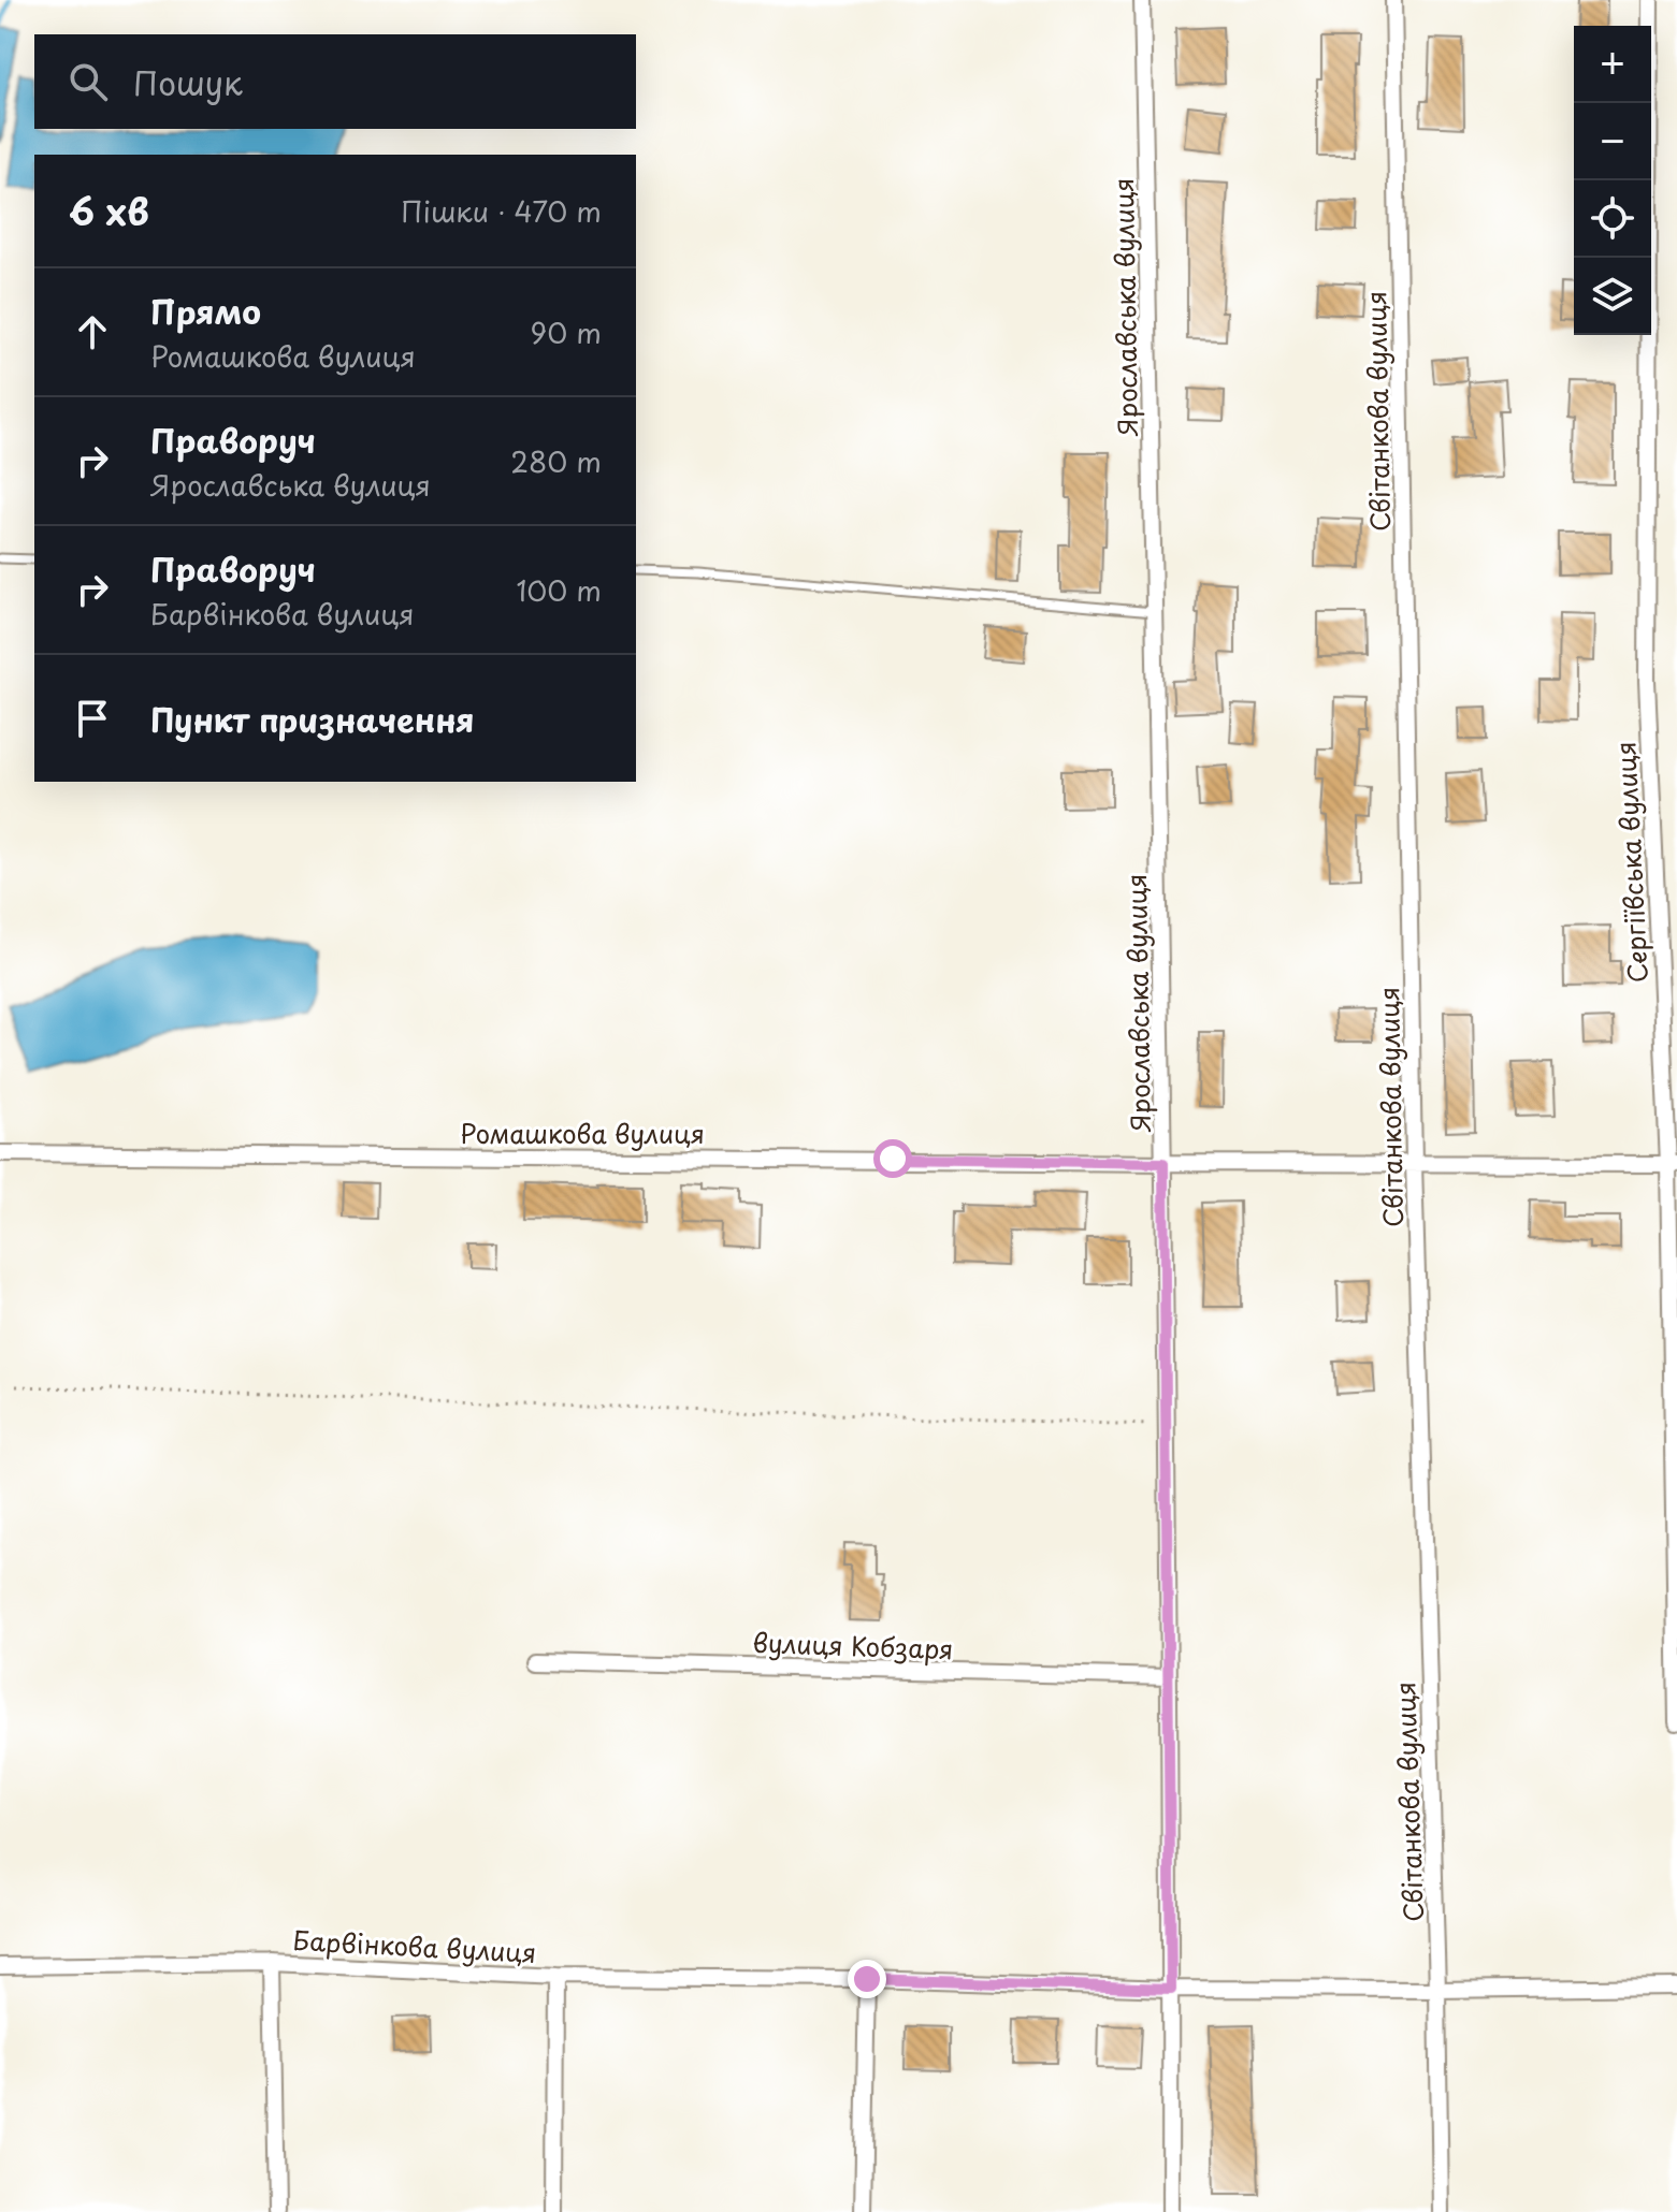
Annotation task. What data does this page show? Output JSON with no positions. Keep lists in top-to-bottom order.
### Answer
{
  "streets": {
    "street": [
      "Ярославська вулиця",
      "Світанкова вулиця",
      "Сергіївська вулиця",
      "Ромашкова вулиця",
      "вулиця Кобзаря",
      "Барвінкова вулиця"
    ]
  },
  "crossings": [
    ["Ярославська вулиця", "Ромашкова вулиця"],
    ["Ярославська вулиця", "вулиця Кобзаря"],
    ["Ярославська вулиця", "Барвінкова вулиця"],
    ["Світанкова вулиця", "Ромашкова вулиця"],
    ["Світанкова вулиця", "Барвінкова вулиця"],
    ["Сергіївська вулиця", "Ромашкова вулиця"]
  ],
  "page": {
    "map_buttons": ["+", "−"],
    "search": "Пошук",
    "heading": ["6 хв", "Пішки · 470 m"],
    "list": [
      ["Прямо", "Ромашкова вулиця", "90 m"],
      ["Праворуч", "Ярославська вулиця", "280 m"],
      ["Праворуч", "Барвінкова вулиця", "100 m"],
      "Пункт призначення"
    ]
  }
}
